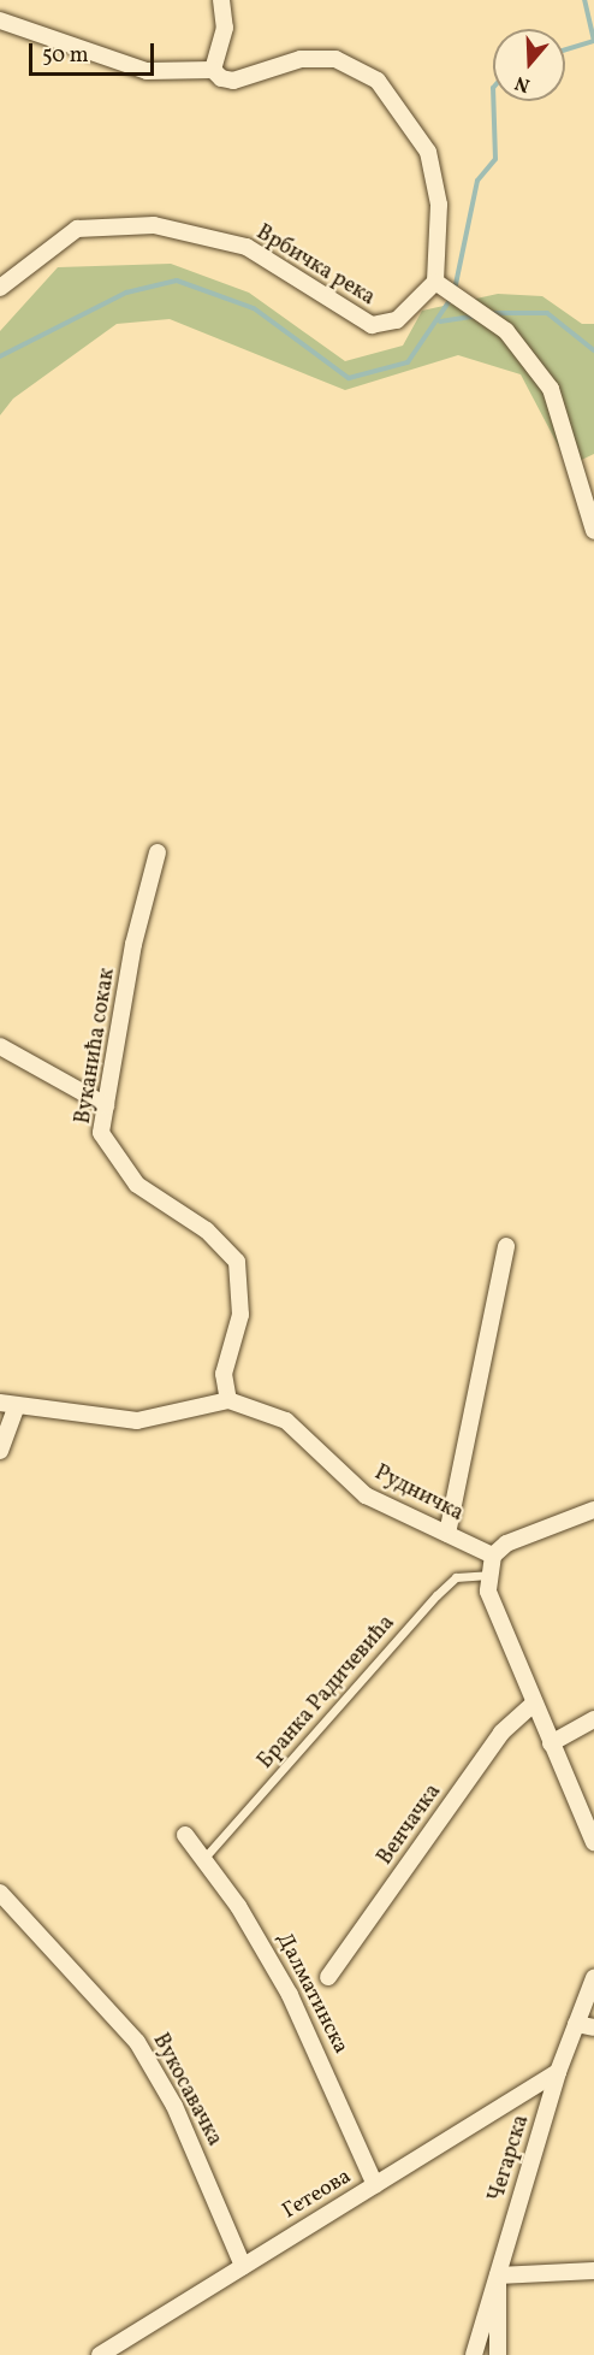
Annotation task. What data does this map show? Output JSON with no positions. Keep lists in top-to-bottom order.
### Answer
{
  "streets": {
    "street": [
      "Врбичка река",
      "Вуканића сокак",
      "Рудничка",
      "Венчачка",
      "Далматинска",
      "Вукосавачка",
      "Чегарска",
      "Гетеова"
    ],
    "lane": ["Бранка Радичевића"]
  },
  "crossings": [
    ["Вуканића сокак", "Рудничка"],
    ["Бранка Радичевића", "Далматинска"],
    ["Далматинска", "Гетеова"],
    ["Вукосавачка", "Гетеова"],
    ["Чегарска", "Гетеова"]
  ],
  "scale_bar": "50 m",
  "north": "bottom"
}
